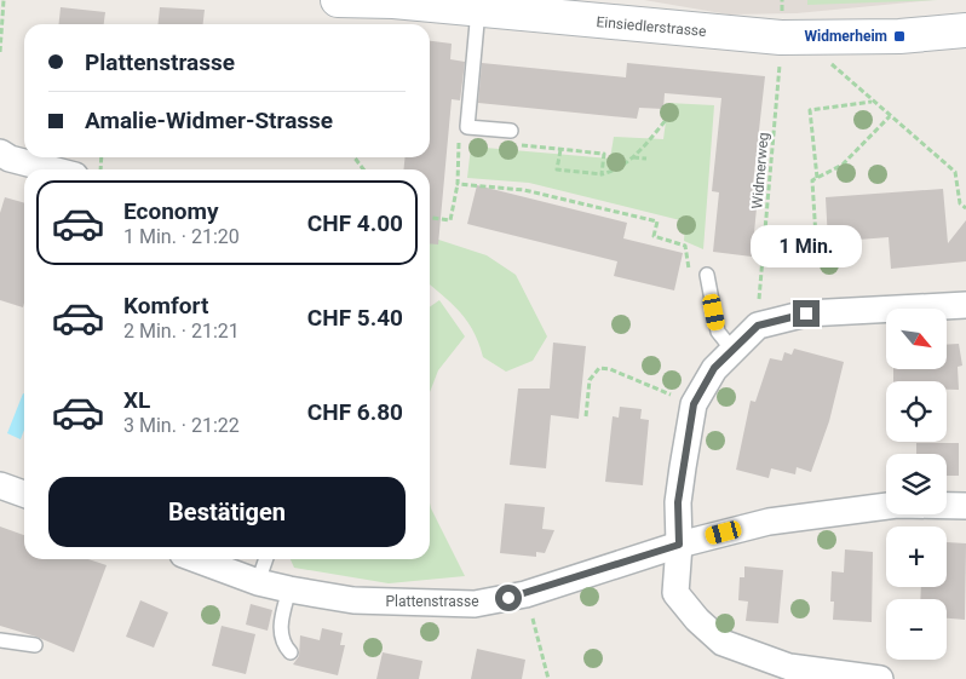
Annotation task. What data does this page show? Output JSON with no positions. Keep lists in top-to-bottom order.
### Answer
{
  "streets": {
    "main road": ["Einsiedlerstrasse"],
    "street": ["Plattenstrasse"],
    "path": ["Widmerweg"]
  },
  "places": {
    "transit": ["Widmerheim"]
  },
  "north": "bottom right",
  "page": {
    "banner": ["Plattenstrasse", "Amalie-Widmer-Strasse"],
    "list": [
      {
        "name": "Economy",
        "note": "1 Min. · 21:20",
        "value": "CHF 4.00"
      },
      {
        "name": "Komfort",
        "note": "2 Min. · 21:21",
        "value": "CHF 5.40"
      },
      {
        "name": "XL",
        "note": "3 Min. · 21:22",
        "value": "CHF 6.80"
      }
    ],
    "bubble": "1 Min.",
    "map_buttons": ["+", "−"],
    "buttons": "Bestätigen"
  }
}
